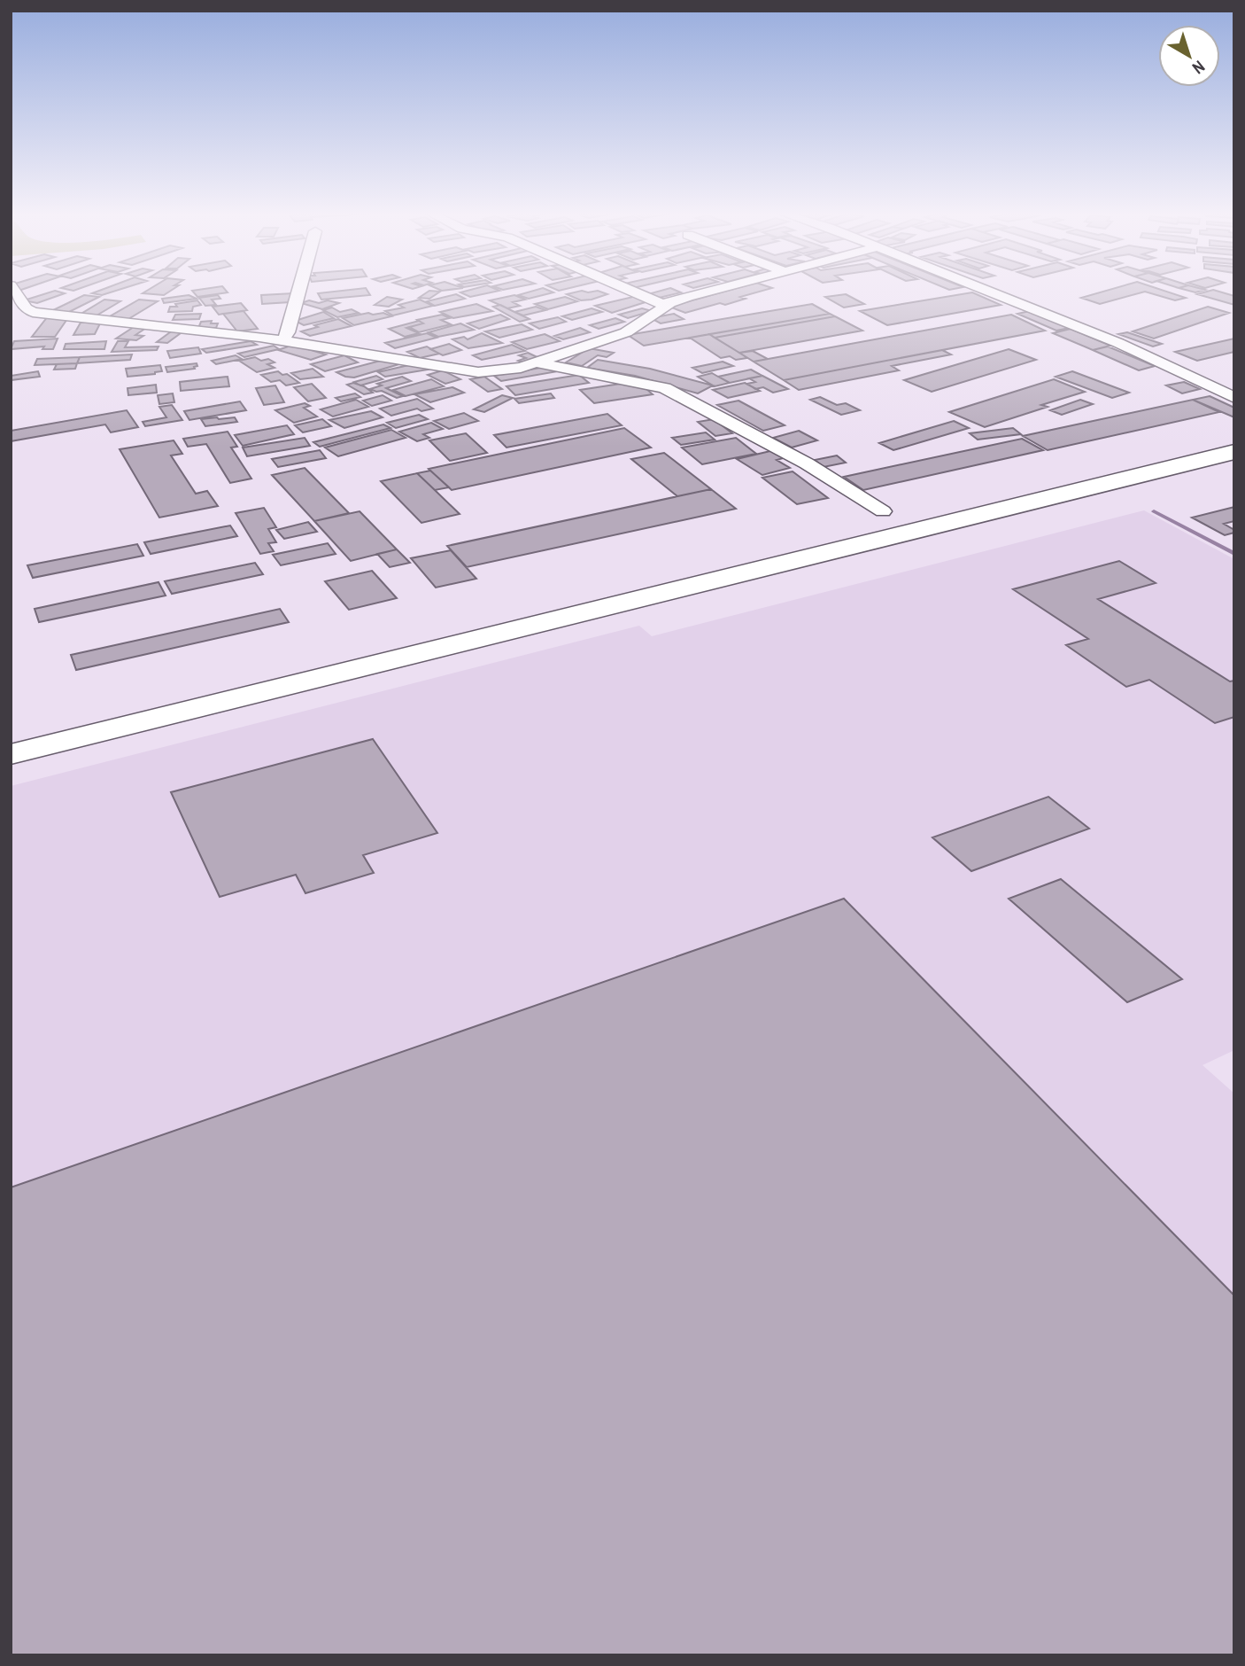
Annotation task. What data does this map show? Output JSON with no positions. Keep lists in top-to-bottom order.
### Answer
{
  "north": "bottom right"
}
